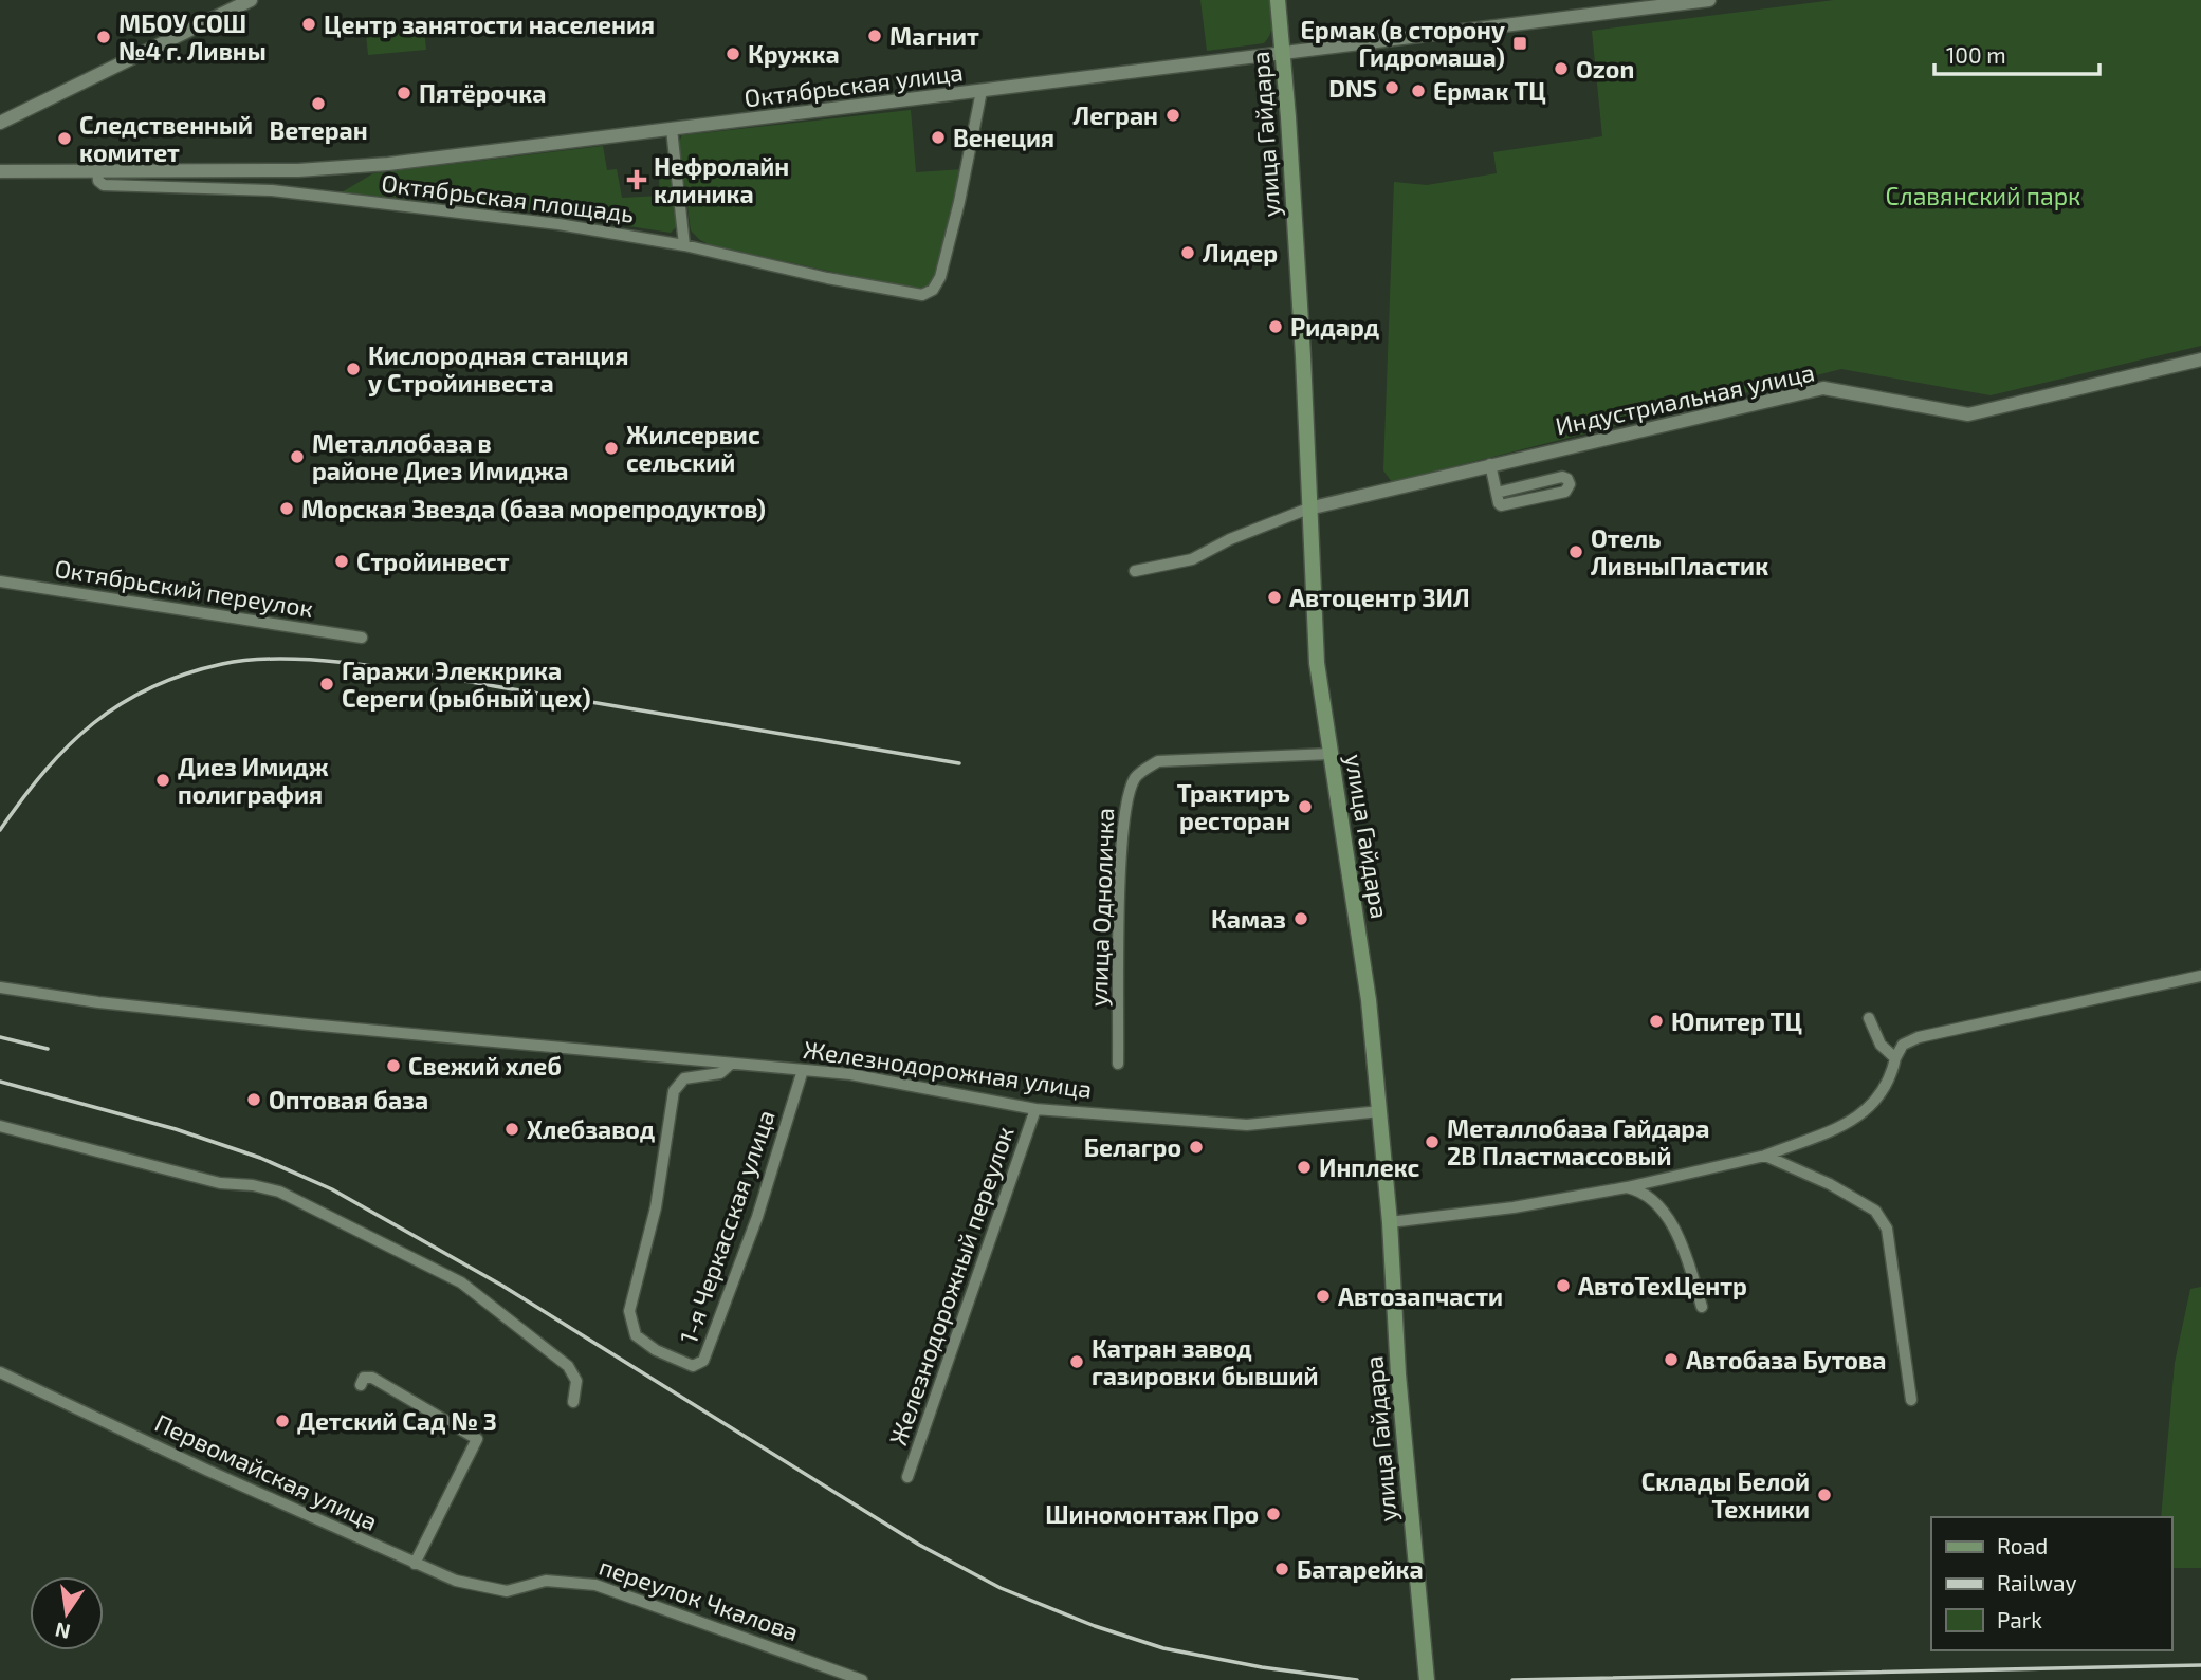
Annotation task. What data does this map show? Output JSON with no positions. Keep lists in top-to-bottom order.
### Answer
{
  "streets": {
    "main road": ["улица Гайдара"],
    "street": [
      "Октябрьская улица",
      "Октябрьская площадь",
      "Индустриальная улица",
      "Октябрьский переулок",
      "улица Одноличка",
      "Железнодорожная улица",
      "1-я Черкасская улица",
      "Железнодорожный переулок",
      "Первомайская улица",
      "переулок Чкалова"
    ]
  },
  "crossings": [
    ["Октябрьская улица", "улица Гайдара"],
    ["Октябрьская улица", "Октябрьская площадь"],
    ["улица Гайдара", "Индустриальная улица"],
    ["улица Гайдара", "улица Одноличка"],
    ["улица Гайдара", "Железнодорожная улица"],
    ["Железнодорожная улица", "1-я Черкасская улица"],
    ["Железнодорожная улица", "Железнодорожный переулок"],
    ["Первомайская улица", "переулок Чкалова"]
  ],
  "parks": ["Славянский парк"],
  "places": {
    "other": [
      "Центр занятости населения",
      "Магнит",
      "МБОУ СОШ №4 г. Ливны",
      "Кружка",
      "Ozon",
      "DNS",
      "Ермак ТЦ",
      "Пятёрочка",
      "Ветеран",
      "Легран",
      "Венеция",
      "Следственный комитет",
      "Лидер",
      "Ридард",
      "Кислородная станция у Стройинвеста",
      "Жилсервис сельский",
      "Металлобаза в районе Диез Имиджа",
      "Морская Звезда (база морепродуктов)",
      "Отель ЛивныПластик",
      "Стройинвест",
      "Автоцентр ЗИЛ",
      "Гаражи Элеккрика Сереги (рыбный цех)",
      "Диез Имидж полиграфия",
      "Трактиръ ресторан",
      "Камаз",
      "Юпитер ТЦ",
      "Свежий хлеб",
      "Оптовая база",
      "Хлебзавод",
      "Металлобаза Гайдара 2В Пластмассовый",
      "Белагро",
      "Инплекс",
      "АвтоТехЦентр",
      "Автозапчасти",
      "Автобаза Бутова",
      "Катран завод газировки бывший",
      "Детский Сад № 3",
      "Склады Белой Техники",
      "Шиномонтаж Про",
      "Батарейка"
    ],
    "transit": ["Ермак (в сторону Гидромаша)"],
    "health": ["Нефролайн клиника"]
  },
  "legend": ["Road", "Railway", "Park"],
  "scale_bar": "100 m",
  "north": "bottom"
}
